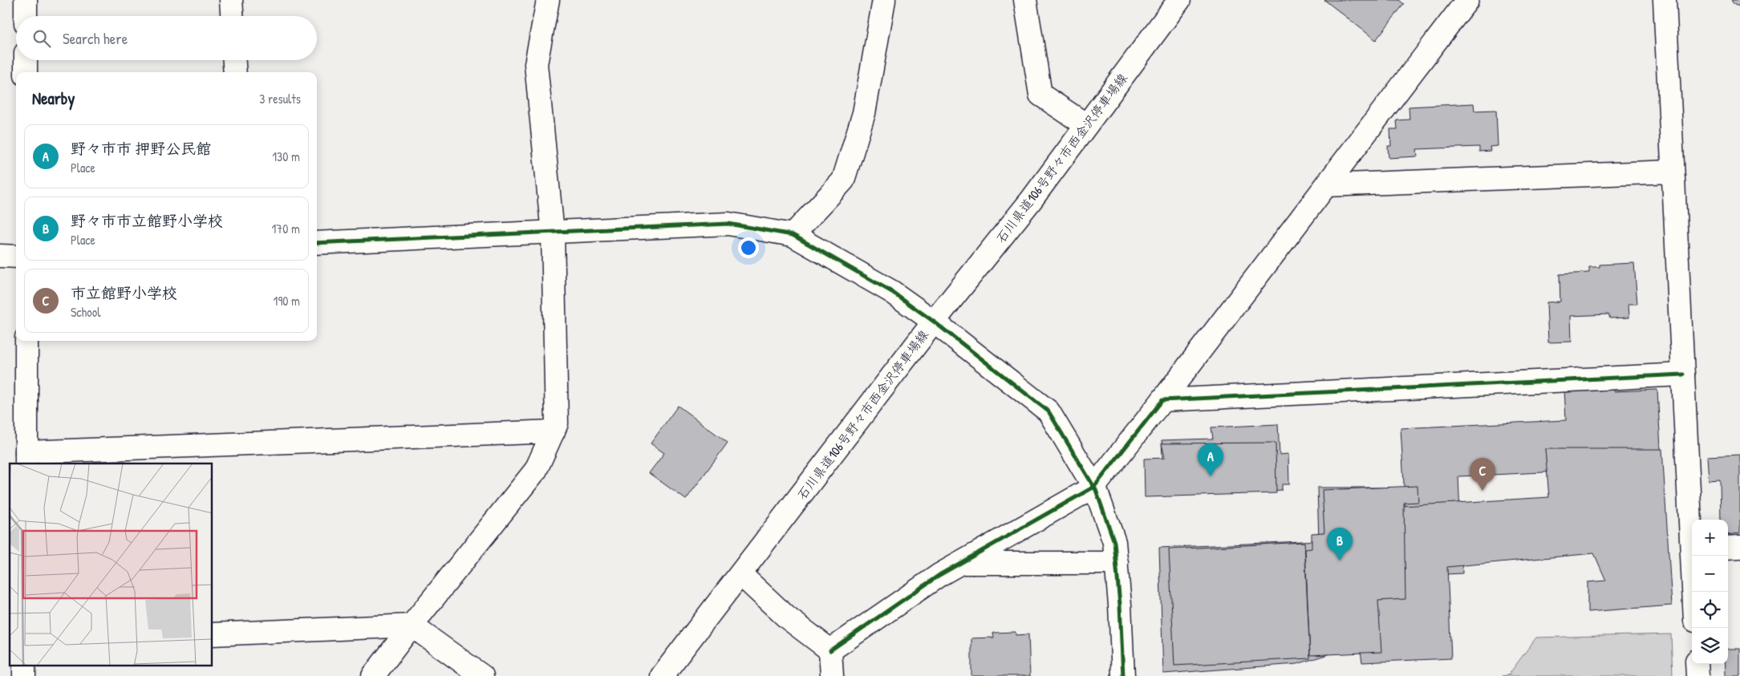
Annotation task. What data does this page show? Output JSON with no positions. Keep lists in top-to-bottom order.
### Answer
{
  "streets": {
    "street": ["石川県道106号野々市西金沢停車場線"]
  },
  "page": {
    "search": "Search here",
    "heading": ["Nearby", "3 results"],
    "list": [
      {
        "mark": "A",
        "name": "野々市市 押野公民館",
        "note": "Place",
        "value": "130 m"
      },
      {
        "mark": "B",
        "name": "野々市市立館野小学校",
        "note": "Place",
        "value": "170 m"
      },
      {
        "mark": "C",
        "name": "市立館野小学校",
        "note": "School",
        "value": "190 m"
      }
    ],
    "pins": ["A", "C", "B"],
    "map_buttons": ["+", "−"]
  }
}
